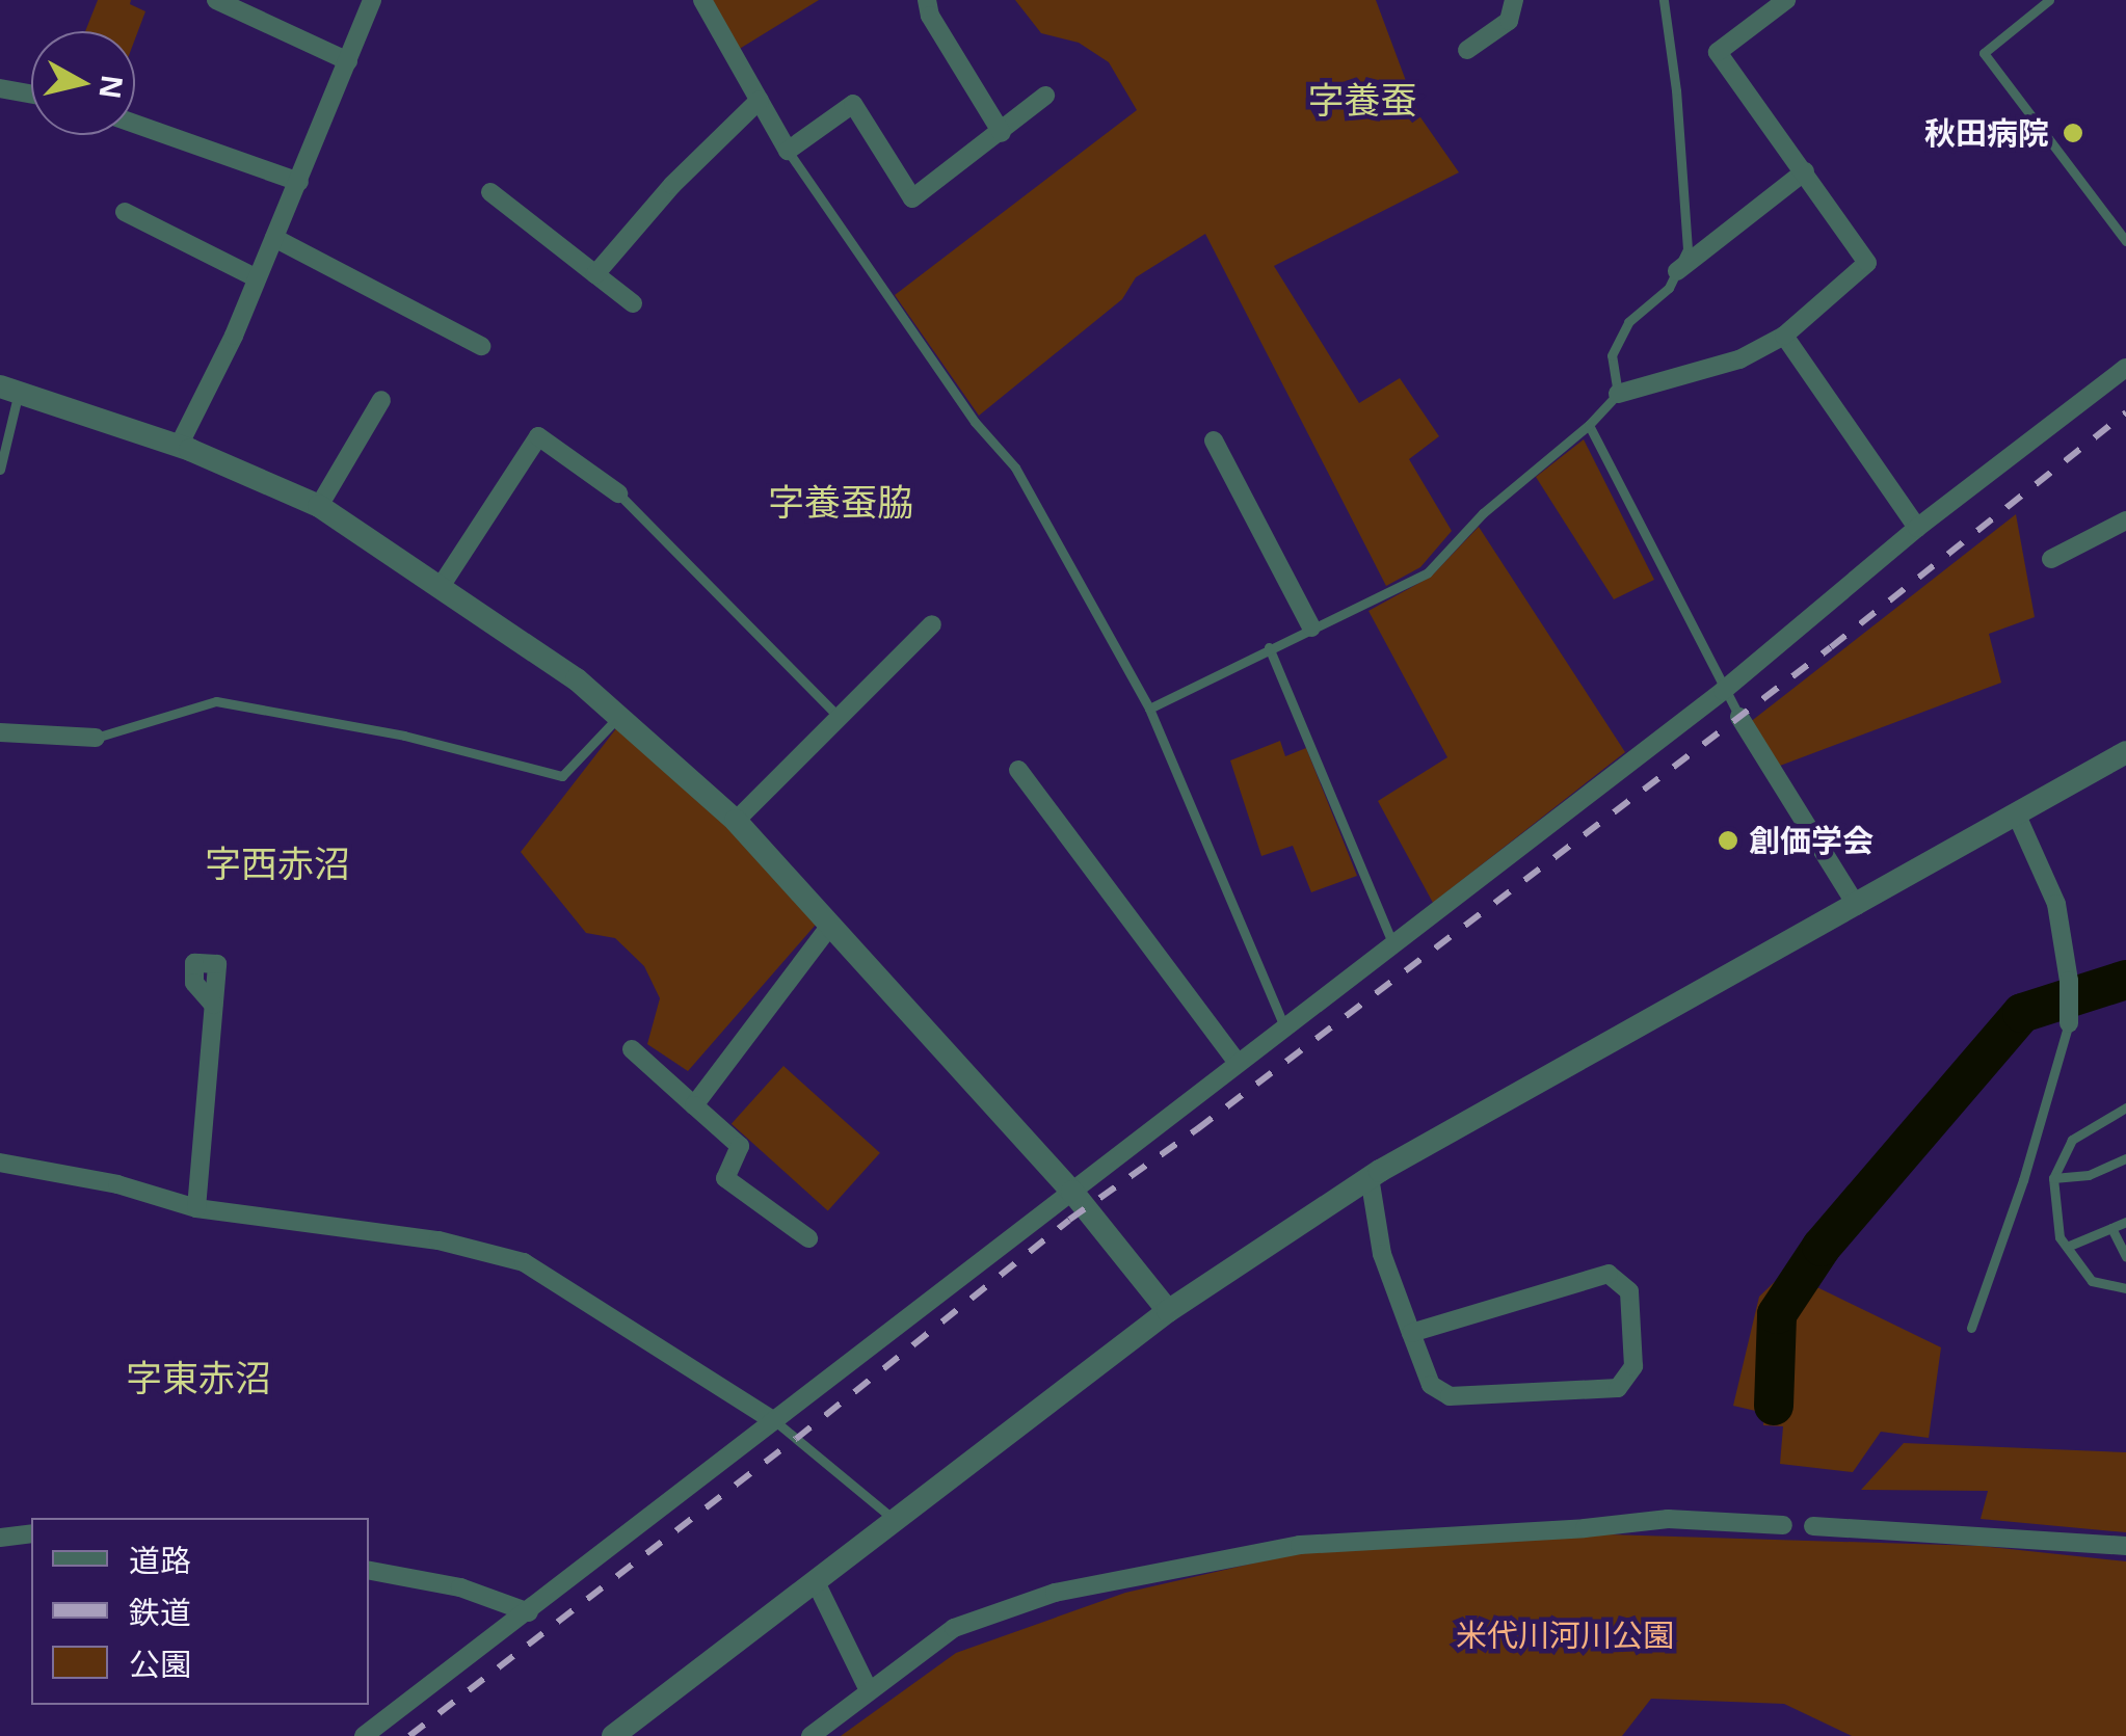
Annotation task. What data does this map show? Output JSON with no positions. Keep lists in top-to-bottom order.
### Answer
{
  "districts": [
    "字養蚕",
    "字養蚕脇",
    "字西赤沼",
    "字東赤沼"
  ],
  "parks": ["米代川河川公園"],
  "places": ["秋田病院", "創価学会"],
  "legend": ["道路", "鉄道", "公園"],
  "north": "right"
}
